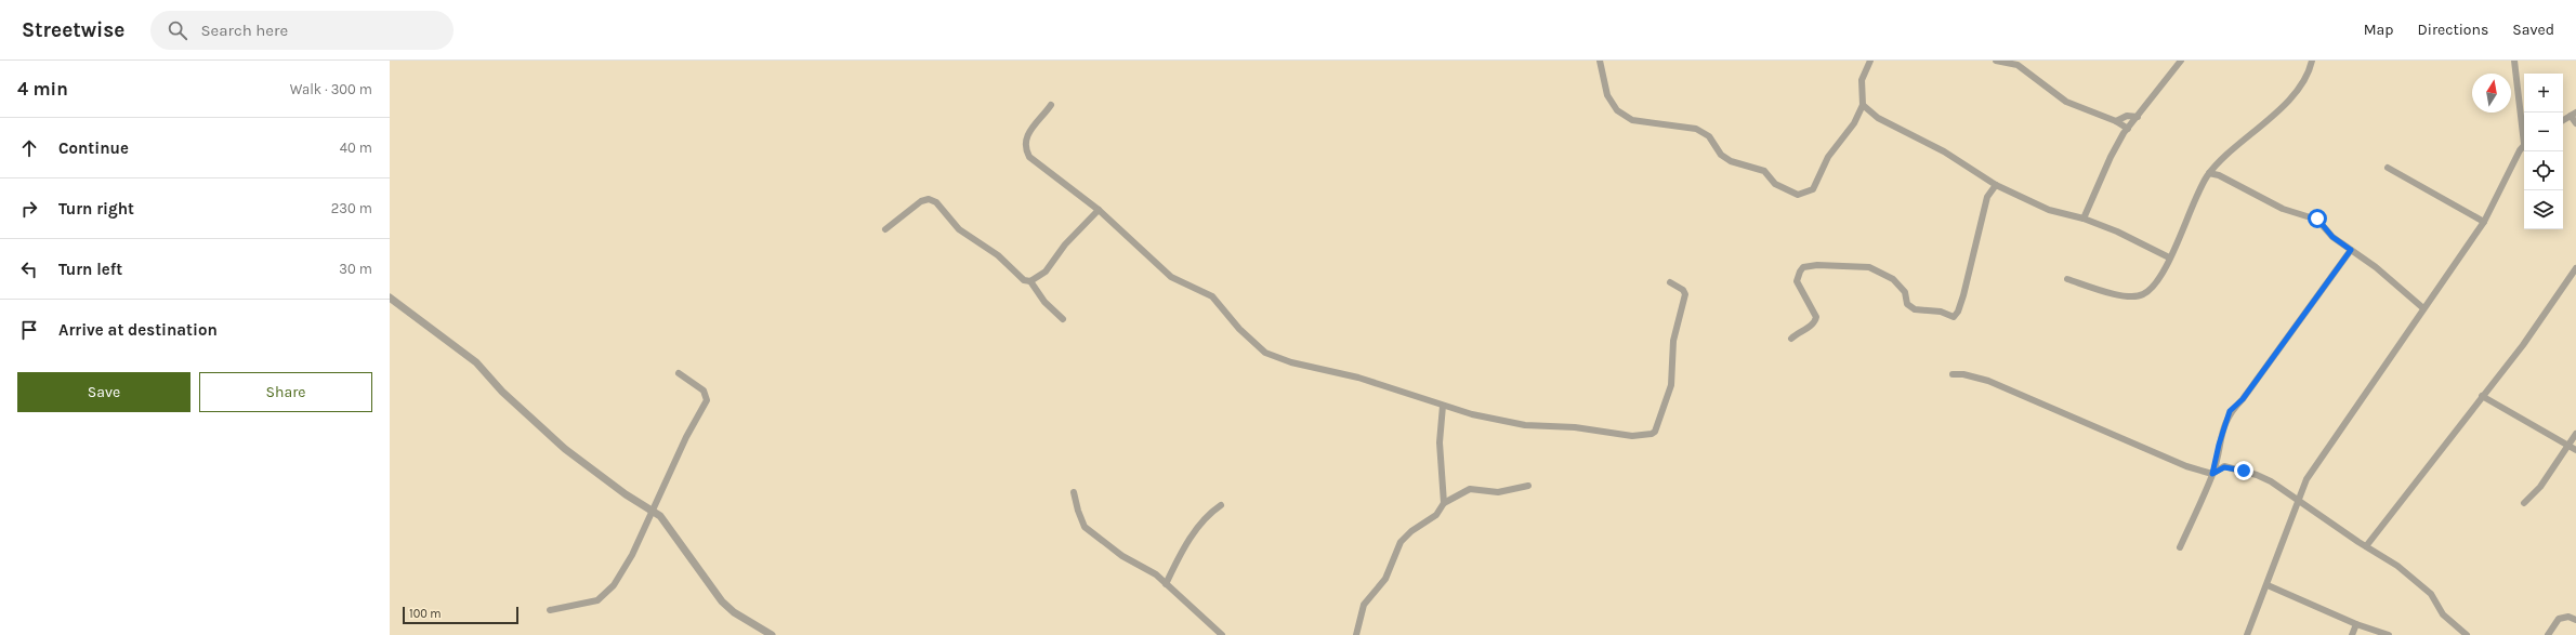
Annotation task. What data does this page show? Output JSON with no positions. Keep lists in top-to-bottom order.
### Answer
{
  "scale_bar": "100 m",
  "north": "top",
  "page": {
    "header": "Streetwise",
    "search": "Search here",
    "nav": ["Map", "Directions", "Saved"],
    "heading": ["4 min", "Walk · 300 m"],
    "map_buttons": ["+", "−"],
    "list": [
      ["Continue", "40 m"],
      ["Turn right", "230 m"],
      ["Turn left", "30 m"],
      "Arrive at destination"
    ],
    "buttons": ["Save", "Share"],
    "scale": "100 m"
  }
}
